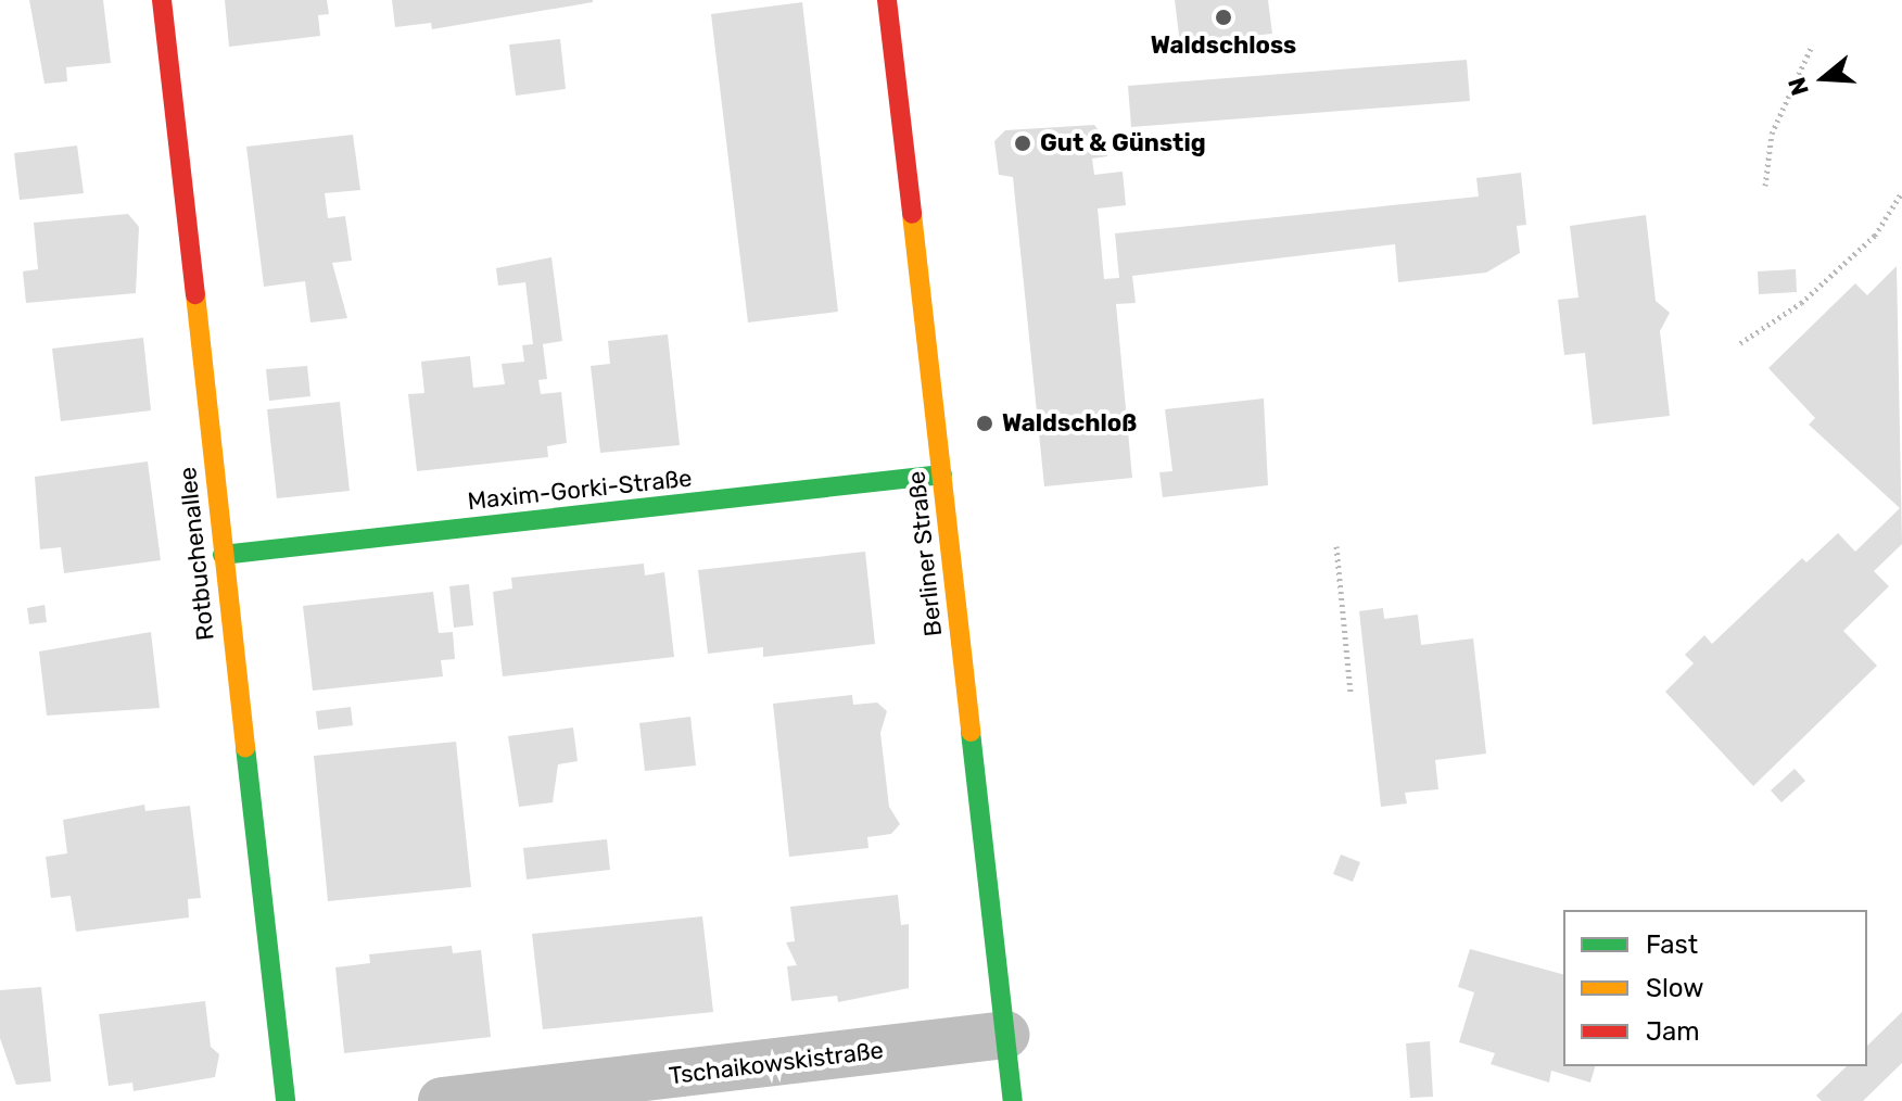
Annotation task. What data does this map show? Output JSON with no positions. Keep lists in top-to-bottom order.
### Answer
{
  "streets": {
    "street": [
      "Maxim-Gorki-Straße",
      "Rotbuchenallee",
      "Berliner Straße",
      "Tschaikowskistraße"
    ]
  },
  "crossings": [
    ["Maxim-Gorki-Straße", "Rotbuchenallee"],
    ["Maxim-Gorki-Straße", "Berliner Straße"],
    ["Berliner Straße", "Tschaikowskistraße"]
  ],
  "places": ["Waldschloss", "Gut & Günstig", "Waldschloß"],
  "legend": ["Fast", "Slow", "Jam"],
  "north": "left"
}
